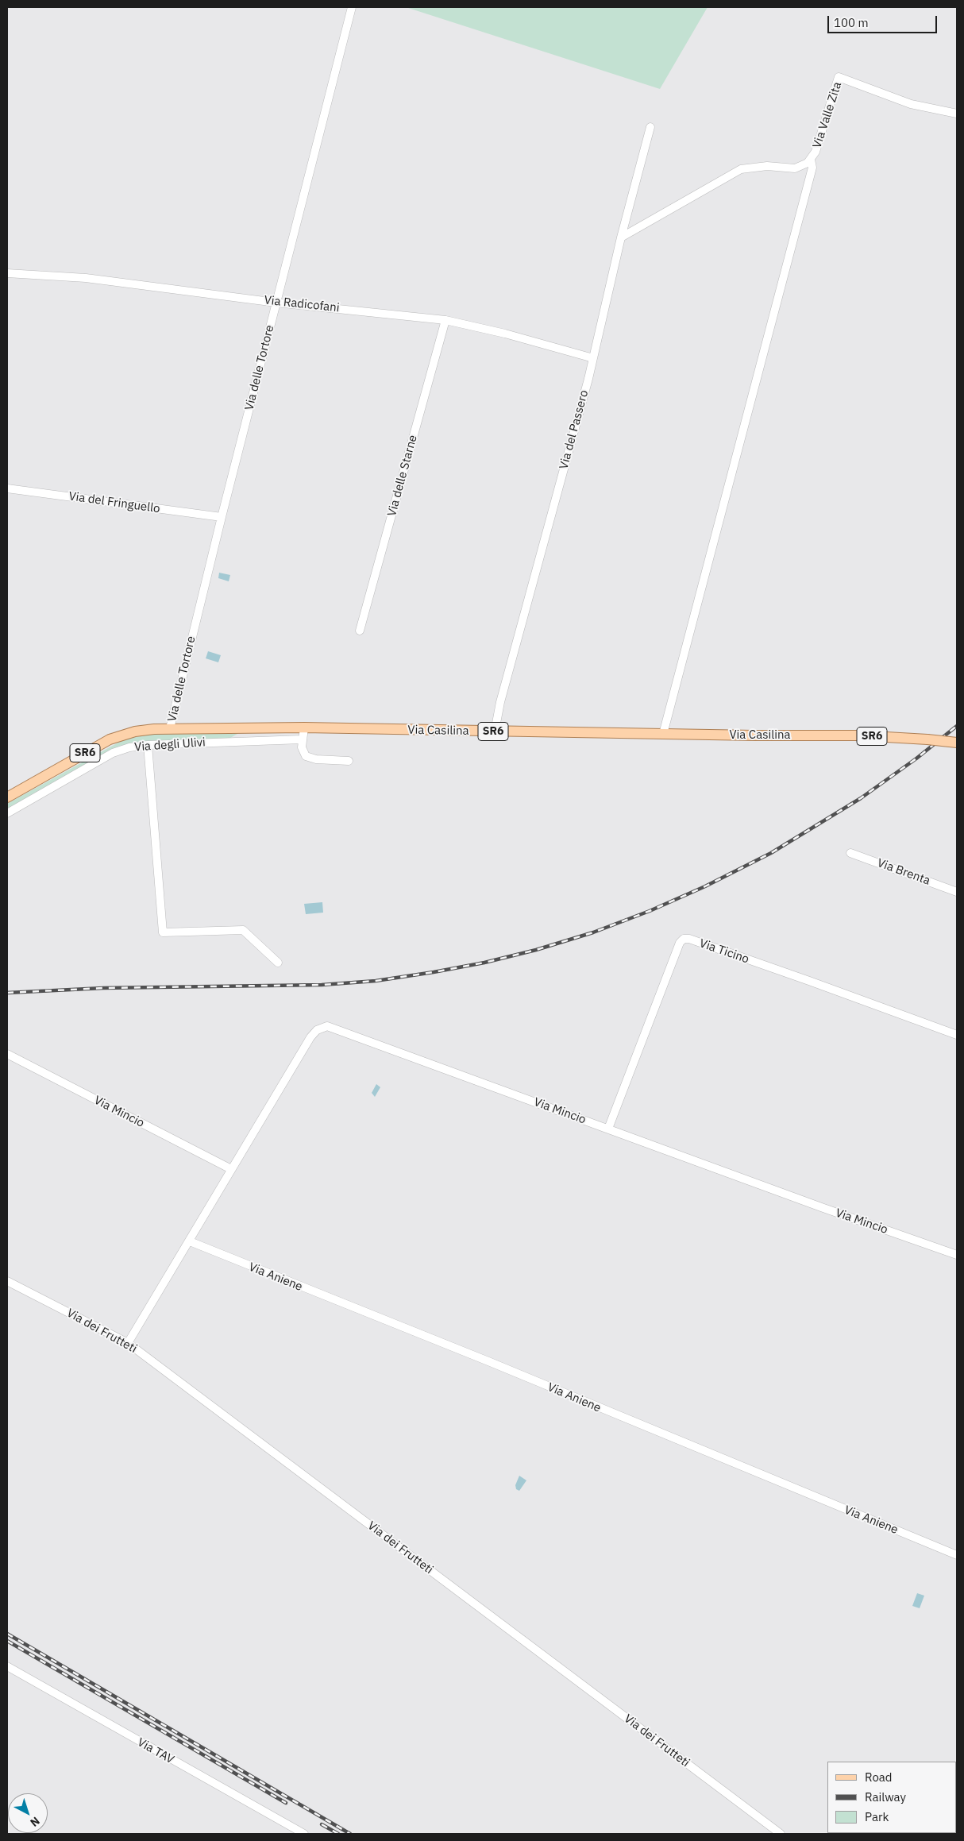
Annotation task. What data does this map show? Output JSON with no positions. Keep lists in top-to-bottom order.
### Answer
{
  "streets": {
    "main road": ["Via Casilina", "SR6"],
    "street": [
      "Via Valle Zita",
      "Via Radicofani",
      "Via delle Tortore",
      "Via del Passero",
      "Via delle Starne",
      "Via del Fringuello",
      "Via degli Ulivi",
      "Via Brenta",
      "Via Ticino",
      "Via Mincio",
      "Via Aniene",
      "Via dei Frutteti",
      "Via TAV"
    ]
  },
  "crossings": [
    ["Via Valle Zita", "Via del Passero"],
    ["Via Radicofani", "Via delle Tortore"],
    ["Via Radicofani", "Via del Passero"],
    ["Via Radicofani", "Via delle Starne"],
    ["Via delle Tortore", "Via del Fringuello"],
    ["Via delle Tortore", "Via Casilina"],
    ["Via del Passero", "Via Casilina"],
    ["Via Ticino", "Via Mincio"],
    ["Via Mincio", "Via Aniene"],
    ["Via Mincio", "Via dei Frutteti"]
  ],
  "legend": ["Road", "Railway", "Park"],
  "scale_bar": "100 m",
  "north": "bottom right"
}
